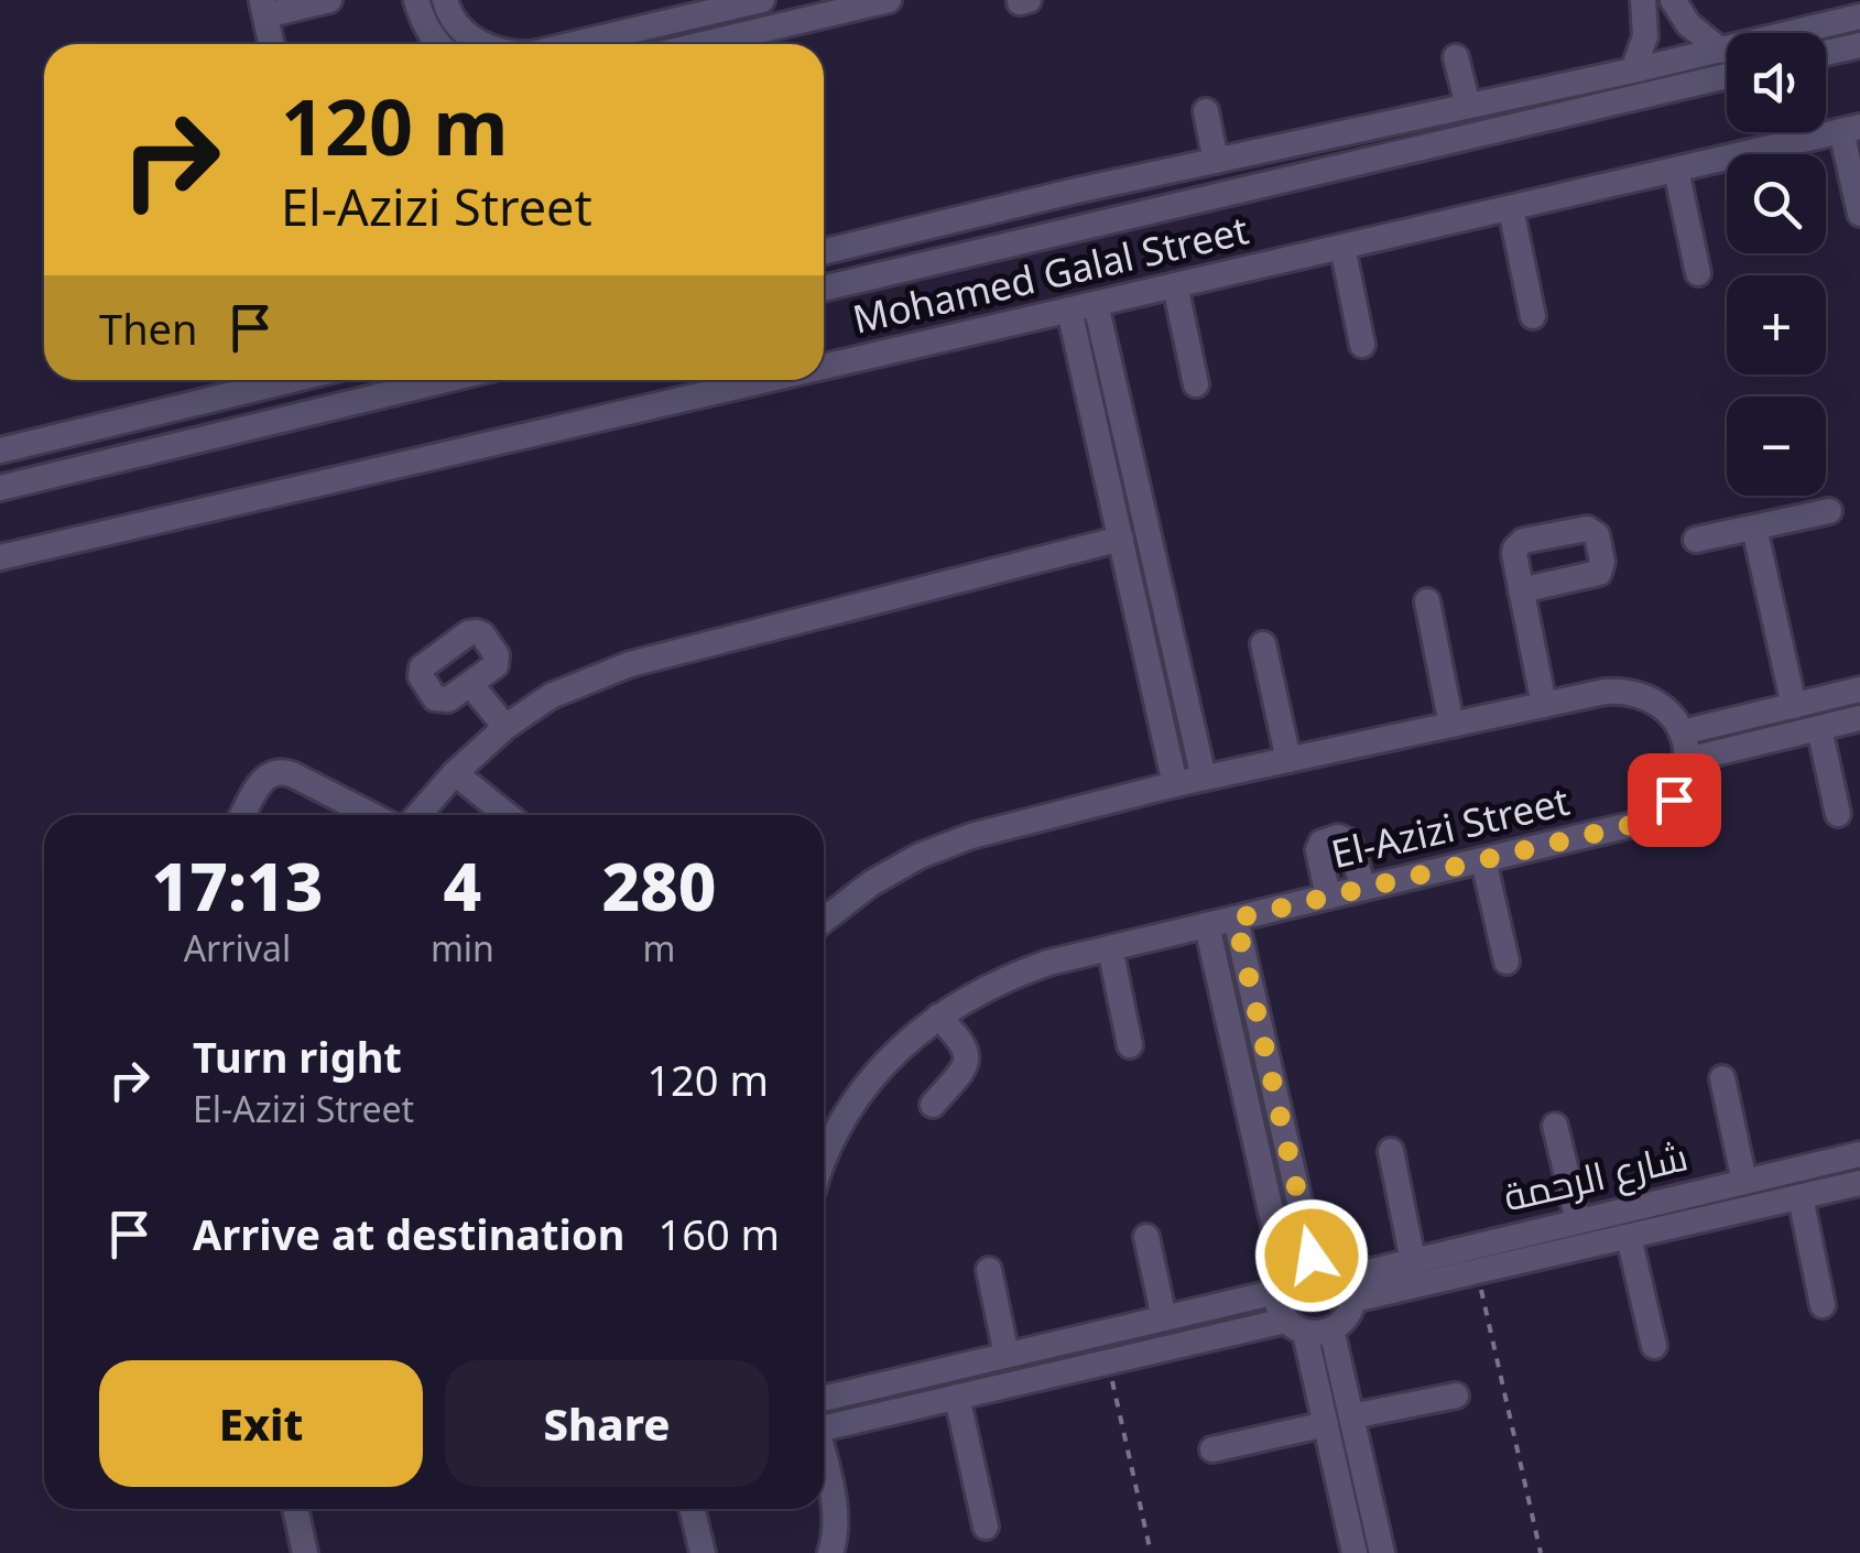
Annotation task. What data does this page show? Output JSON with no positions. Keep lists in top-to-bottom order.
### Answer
{
  "streets": {
    "street": ["Mohamed Galal Street", "El-Azizi Street", "شارع الرحمة"]
  },
  "page": {
    "map_buttons": ["+", "−"],
    "turn": ["120 m", "El-Azizi Street"],
    "then": "Then",
    "eta": [
      "17:13",
      "Arrival",
      "4",
      "min",
      "280",
      "m"
    ],
    "list": [
      {
        "name": "Turn right",
        "note": "El-Azizi Street",
        "value": "120 m"
      },
      {
        "name": "Arrive at destination",
        "value": "160 m"
      }
    ],
    "buttons": ["Exit", "Share"]
  }
}
